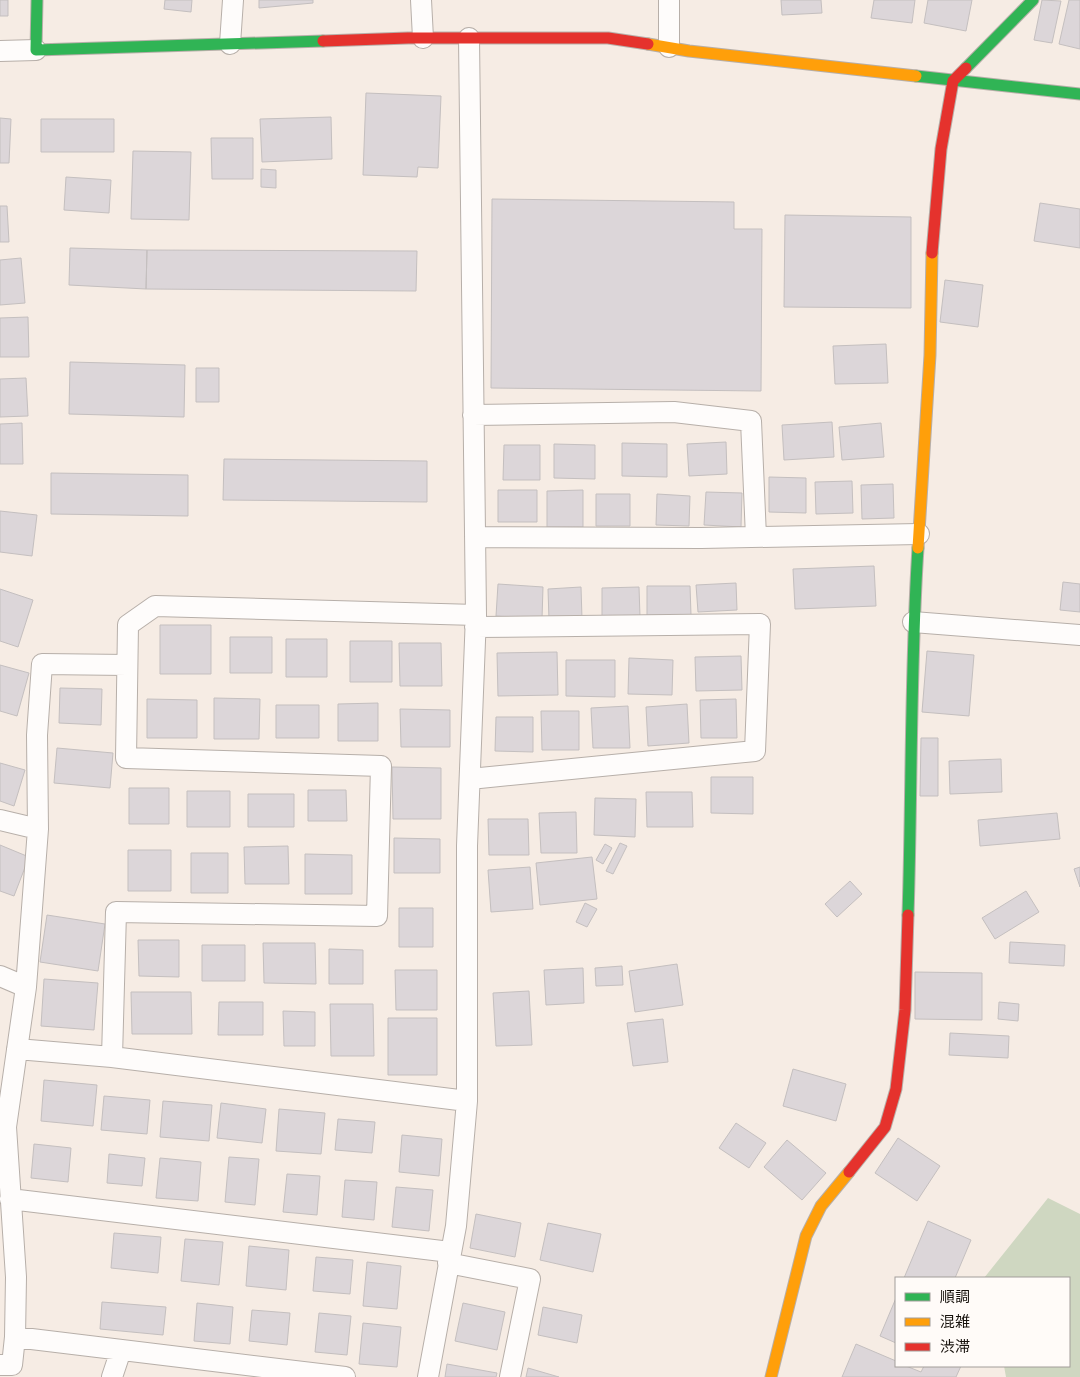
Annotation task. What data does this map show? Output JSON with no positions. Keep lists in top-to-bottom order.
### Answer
{
  "legend": ["順調", "混雑", "渋滞"]
}
